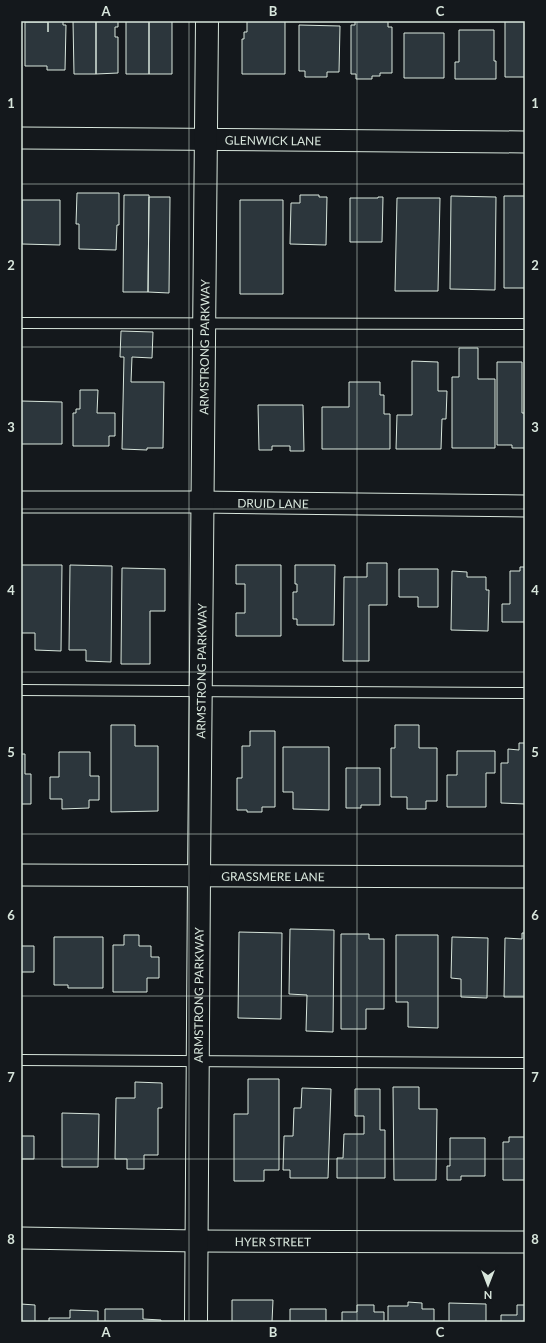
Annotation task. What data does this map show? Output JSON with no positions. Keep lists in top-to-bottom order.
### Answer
{
  "streets": {
    "street": [
      "GLENWICK LANE",
      "ARMSTRONG PARKWAY",
      "DRUID LANE",
      "GRASSMERE LANE",
      "HYER STREET"
    ]
  },
  "crossings": [
    ["GLENWICK LANE", "ARMSTRONG PARKWAY"],
    ["ARMSTRONG PARKWAY", "DRUID LANE"],
    ["ARMSTRONG PARKWAY", "GRASSMERE LANE"],
    ["ARMSTRONG PARKWAY", "HYER STREET"]
  ],
  "north": "bottom",
  "grid": {
    "columns": ["A", "B", "C"],
    "rows": [
      "1",
      "2",
      "3",
      "4",
      "5",
      "6",
      "7",
      "8"
    ]
  }
}
